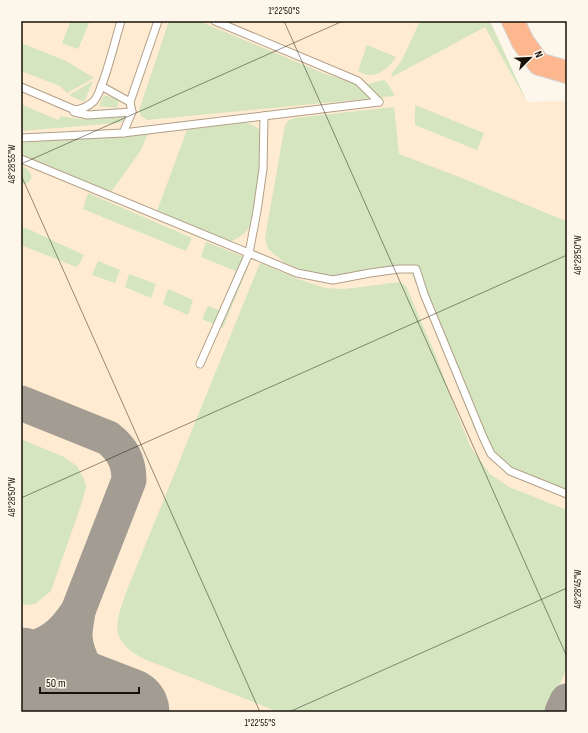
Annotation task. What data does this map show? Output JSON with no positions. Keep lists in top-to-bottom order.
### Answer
{
  "scale_bar": "50 m",
  "north": "top right",
  "coordinates": [
    "1°22'50\"S",
    "48°28'55\"W",
    "48°28'50\"W",
    "48°28'45\"W",
    "1°22'55\"S"
  ]
}
